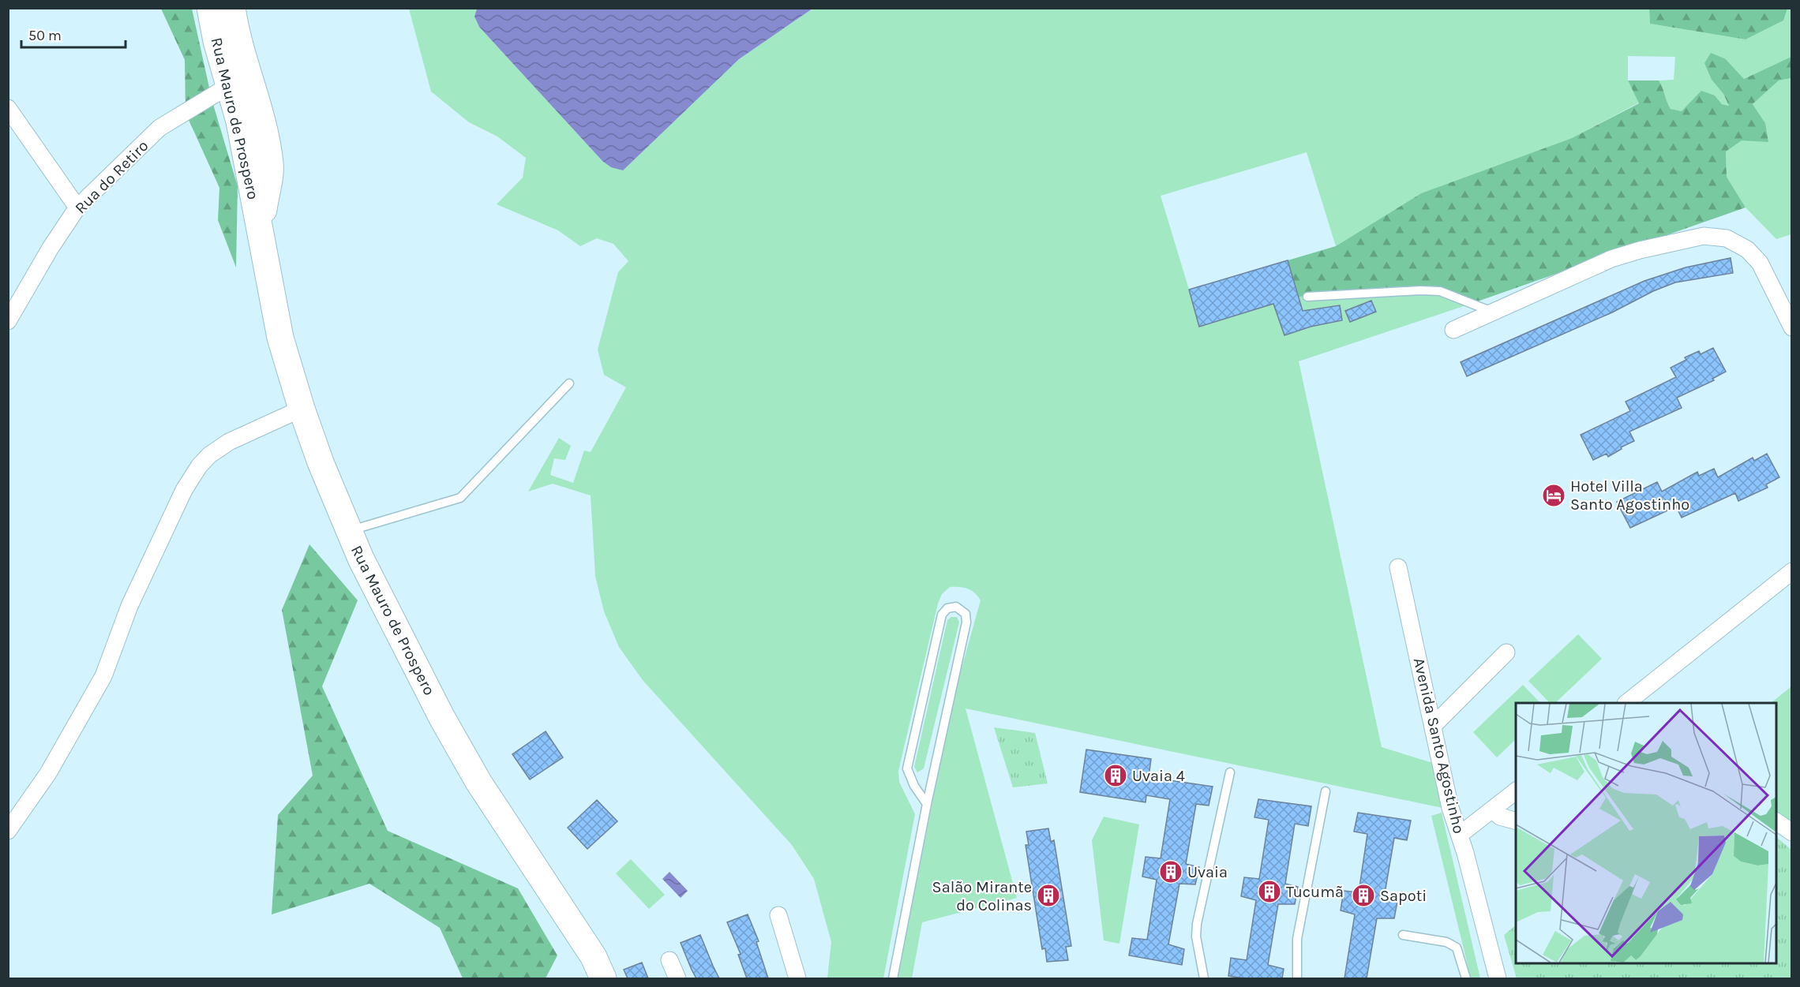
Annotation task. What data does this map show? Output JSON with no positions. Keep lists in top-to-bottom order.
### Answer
{
  "streets": {
    "main road": ["Rua Mauro de Prospero"],
    "street": ["Rua do Retiro", "Avenida Santo Agostinho"]
  },
  "crossings": [
    ["Rua Mauro de Prospero", "Rua do Retiro"]
  ],
  "places": {
    "hotel": ["Hotel Villa Santo Agostinho"],
    "building": [
      "Uvaia 4",
      "Uvaia",
      "Tucumã",
      "Salão Mirante do Colinas",
      "Sapoti"
    ]
  },
  "scale_bar": "50 m"
}
